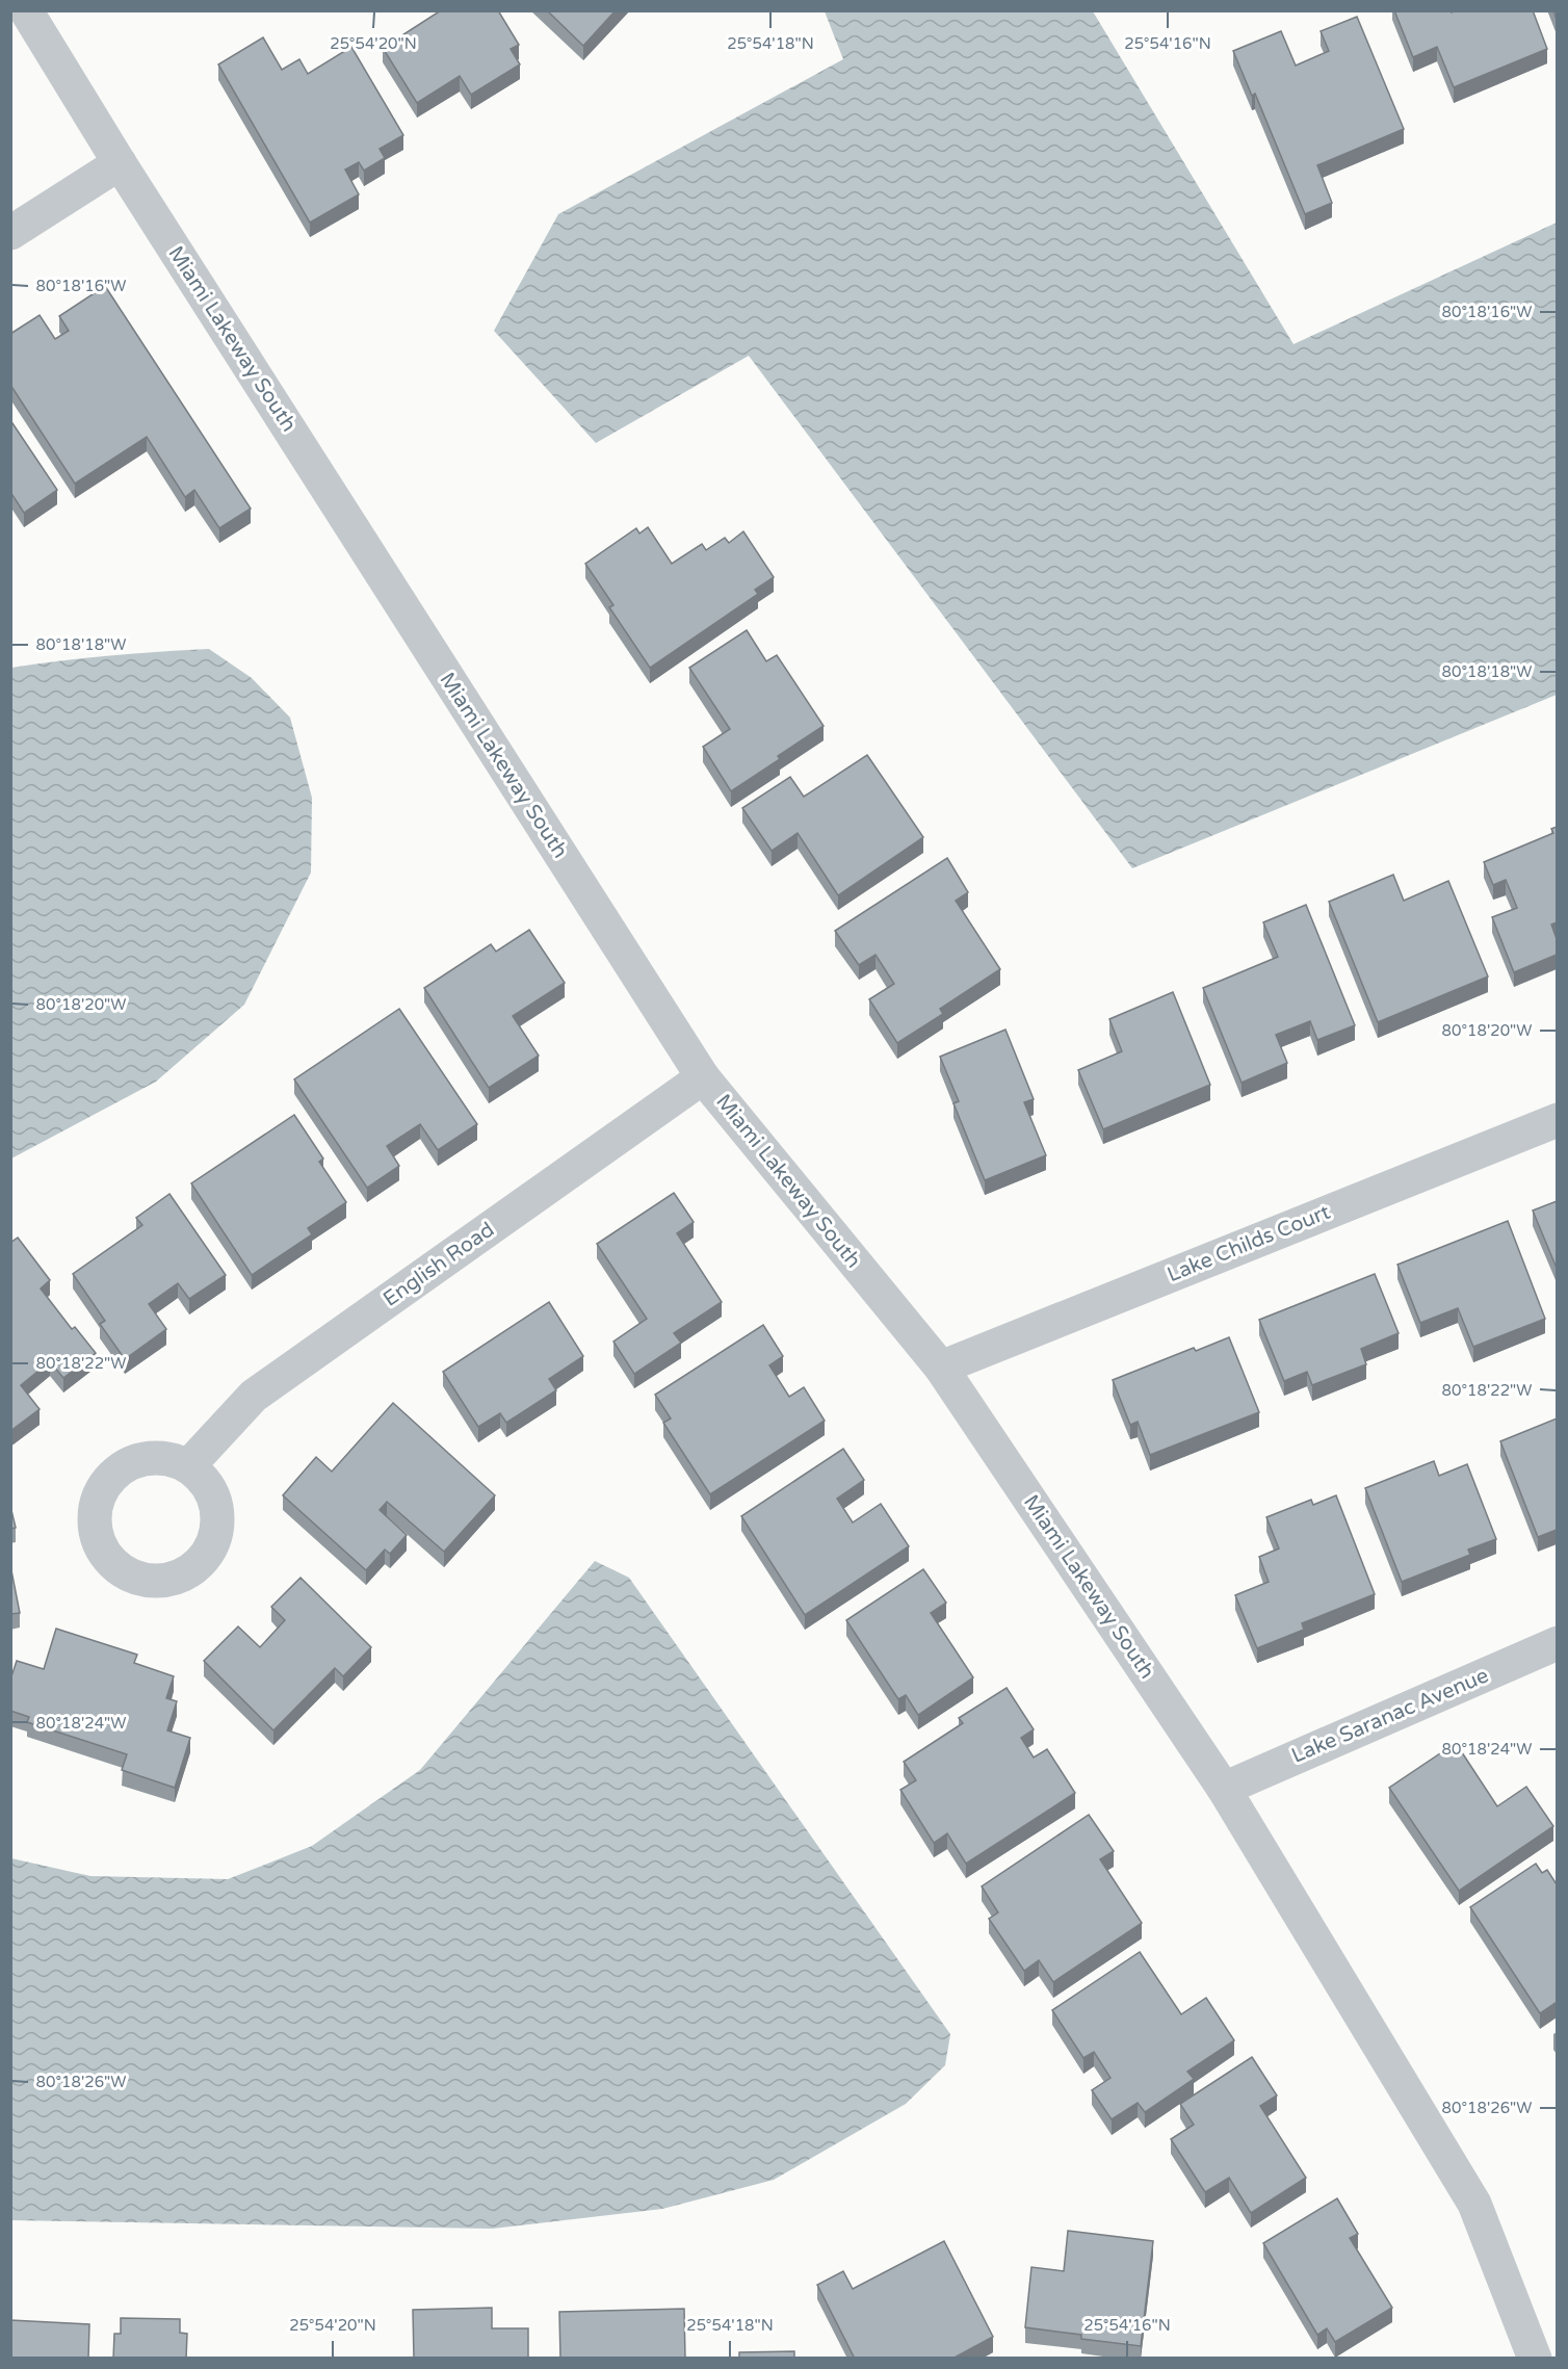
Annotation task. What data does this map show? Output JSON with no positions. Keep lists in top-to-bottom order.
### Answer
{
  "streets": {
    "street": [
      "Miami Lakeway South",
      "Lake Childs Court",
      "English Road",
      "Lake Saranac Avenue"
    ]
  },
  "crossings": [
    ["Miami Lakeway South", "Lake Childs Court"],
    ["Miami Lakeway South", "English Road"],
    ["Miami Lakeway South", "Lake Saranac Avenue"]
  ],
  "coordinates": [
    "25°54'20\"N",
    "25°54'18\"N",
    "25°54'16\"N",
    "80°18'16\"W",
    "80°18'18\"W",
    "80°18'20\"W",
    "80°18'22\"W",
    "80°18'24\"W",
    "80°18'26\"W"
  ]
}
